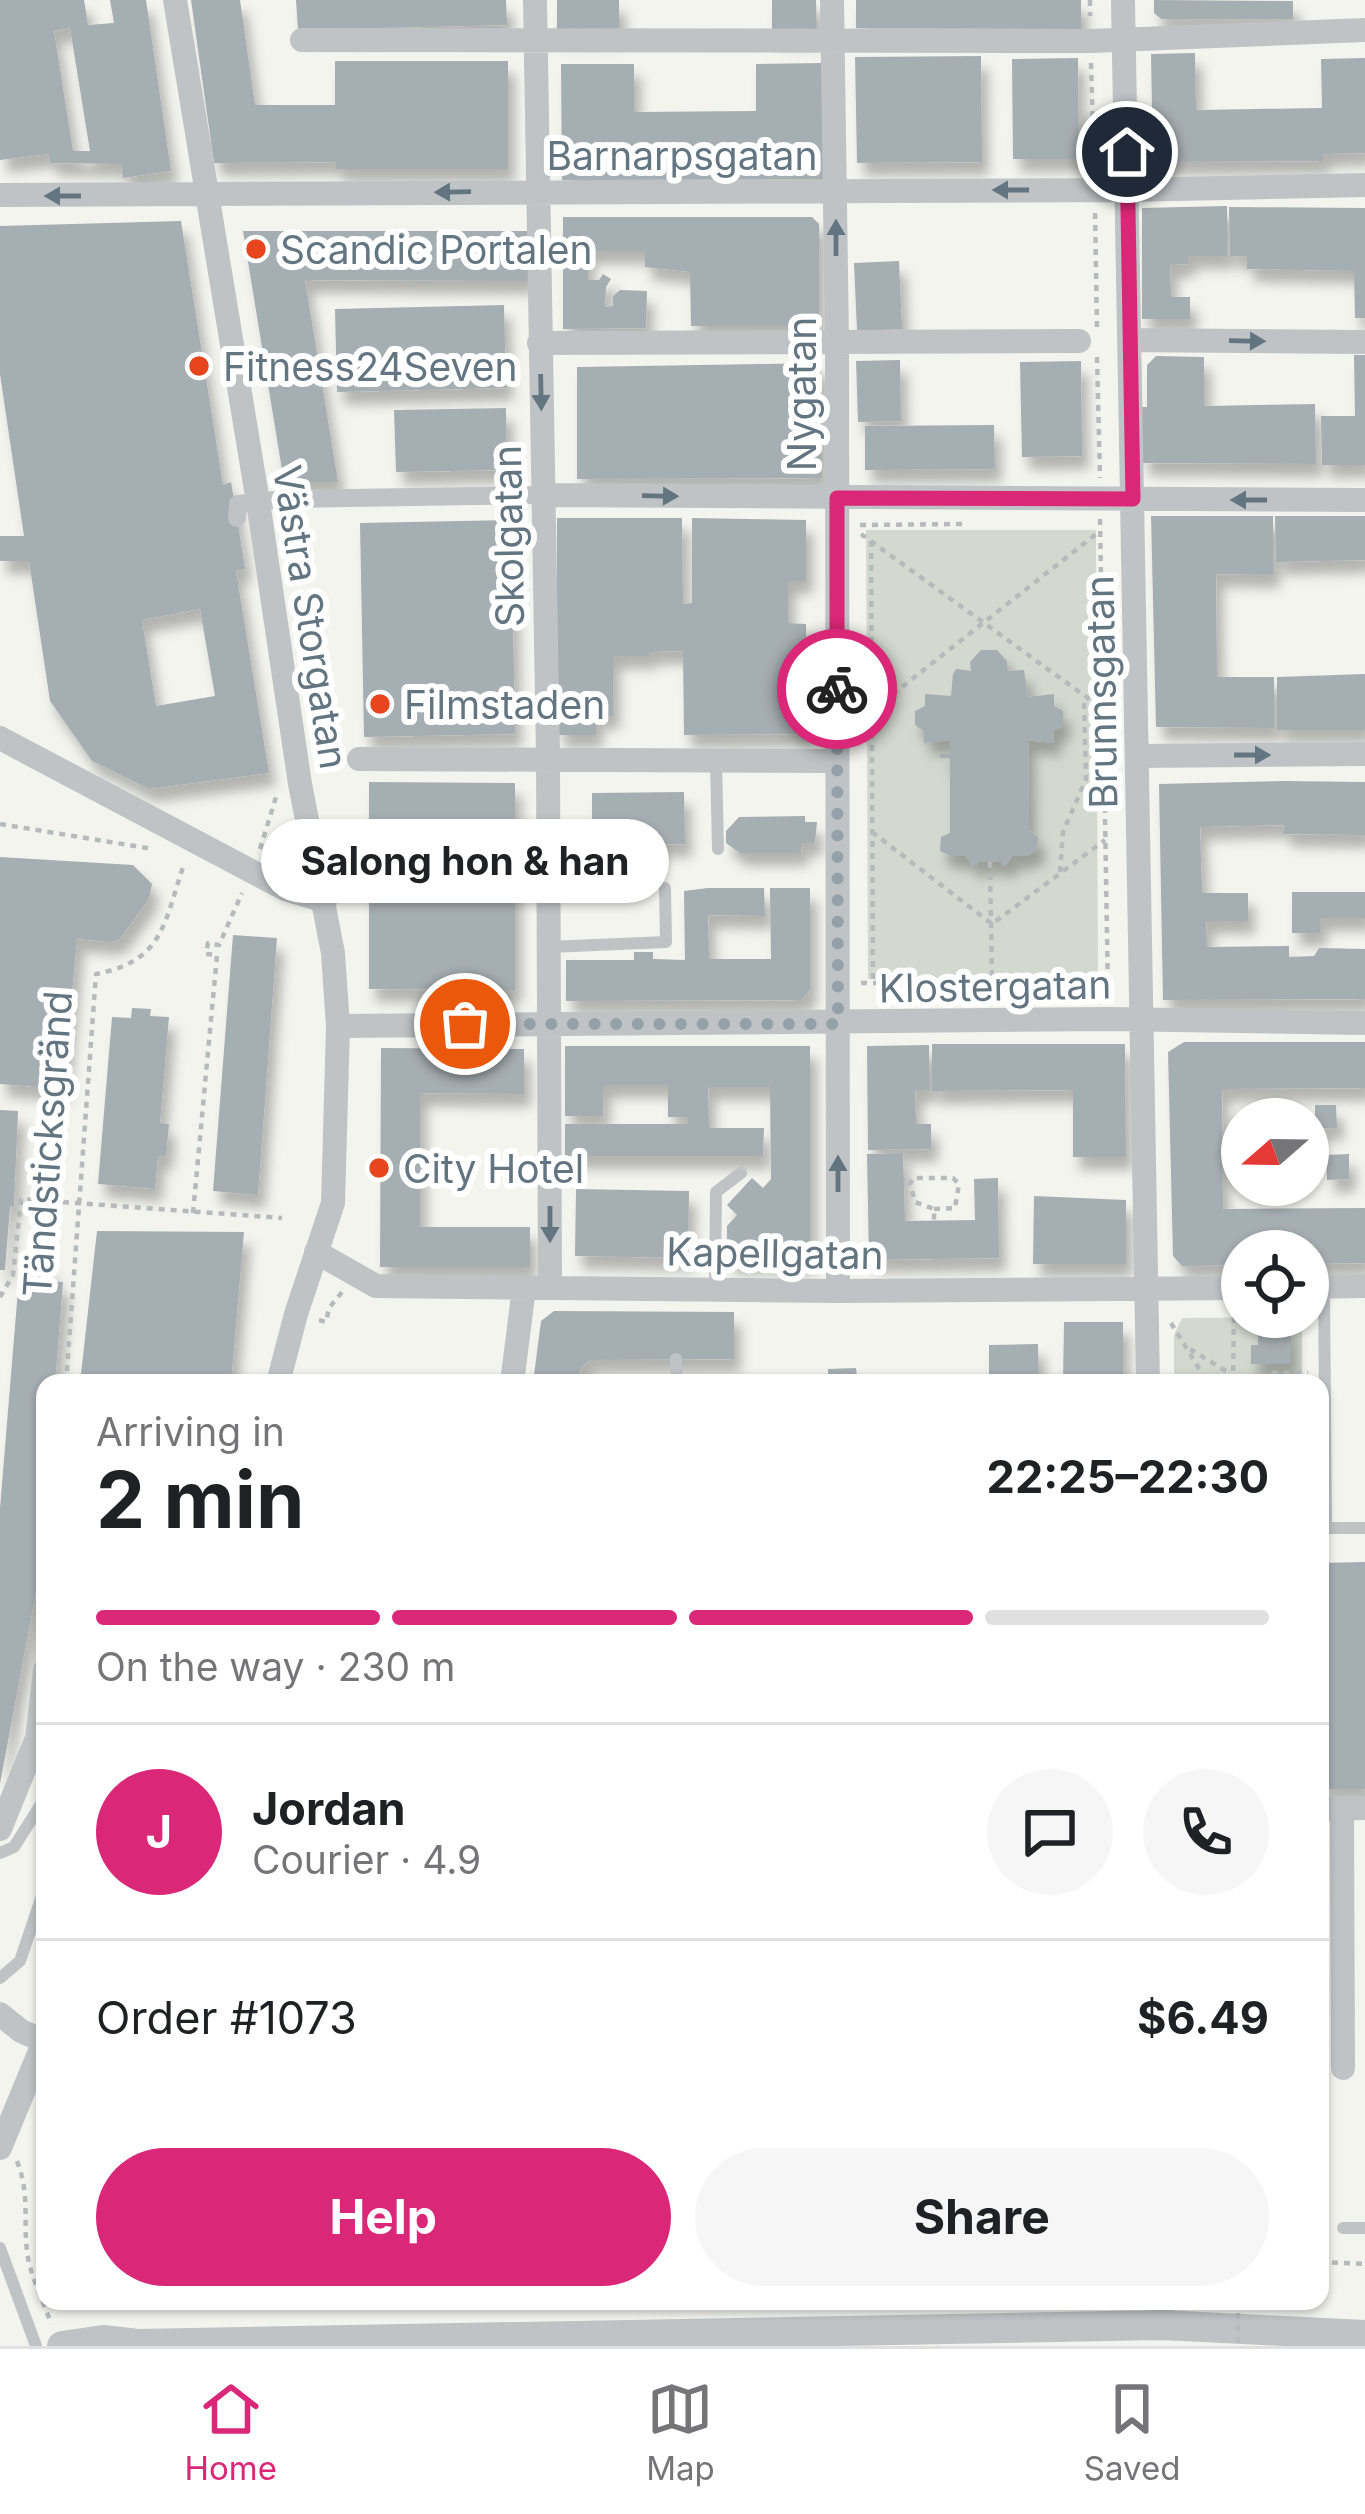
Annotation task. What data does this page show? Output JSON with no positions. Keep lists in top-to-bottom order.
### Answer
{
  "streets": {
    "street": [
      "Barnarpsgatan",
      "Nygatan",
      "Skolgatan",
      "Västra Storgatan",
      "Brunnsgatan",
      "Klostergatan",
      "Kapellgatan"
    ],
    "path": ["Tändsticksgränd"]
  },
  "crossings": [
    ["Barnarpsgatan", "Nygatan"],
    ["Barnarpsgatan", "Skolgatan"],
    ["Barnarpsgatan", "Västra Storgatan"],
    ["Barnarpsgatan", "Brunnsgatan"],
    ["Nygatan", "Klostergatan"],
    ["Nygatan", "Kapellgatan"],
    ["Skolgatan", "Klostergatan"],
    ["Skolgatan", "Kapellgatan"],
    ["Västra Storgatan", "Klostergatan"],
    ["Västra Storgatan", "Kapellgatan"],
    ["Brunnsgatan", "Klostergatan"],
    ["Brunnsgatan", "Kapellgatan"]
  ],
  "places": [
    "Scandic Portalen",
    "Fitness24Seven",
    "Filmstaden",
    "Salong hon & han",
    "City Hotel"
  ],
  "north": "left",
  "page": {
    "bubble": "Salong hon & han",
    "heading": ["2 min", "Arriving in", "22:25–22:30"],
    "panel": [
      "Jordan",
      "Courier · 4.9",
      "Order #1073",
      "$6.49"
    ],
    "bar": "On the way · 230 m",
    "round": "J",
    "buttons": ["Help", "Share"],
    "tabs": ["Home", "Map", "Saved"]
  }
}
